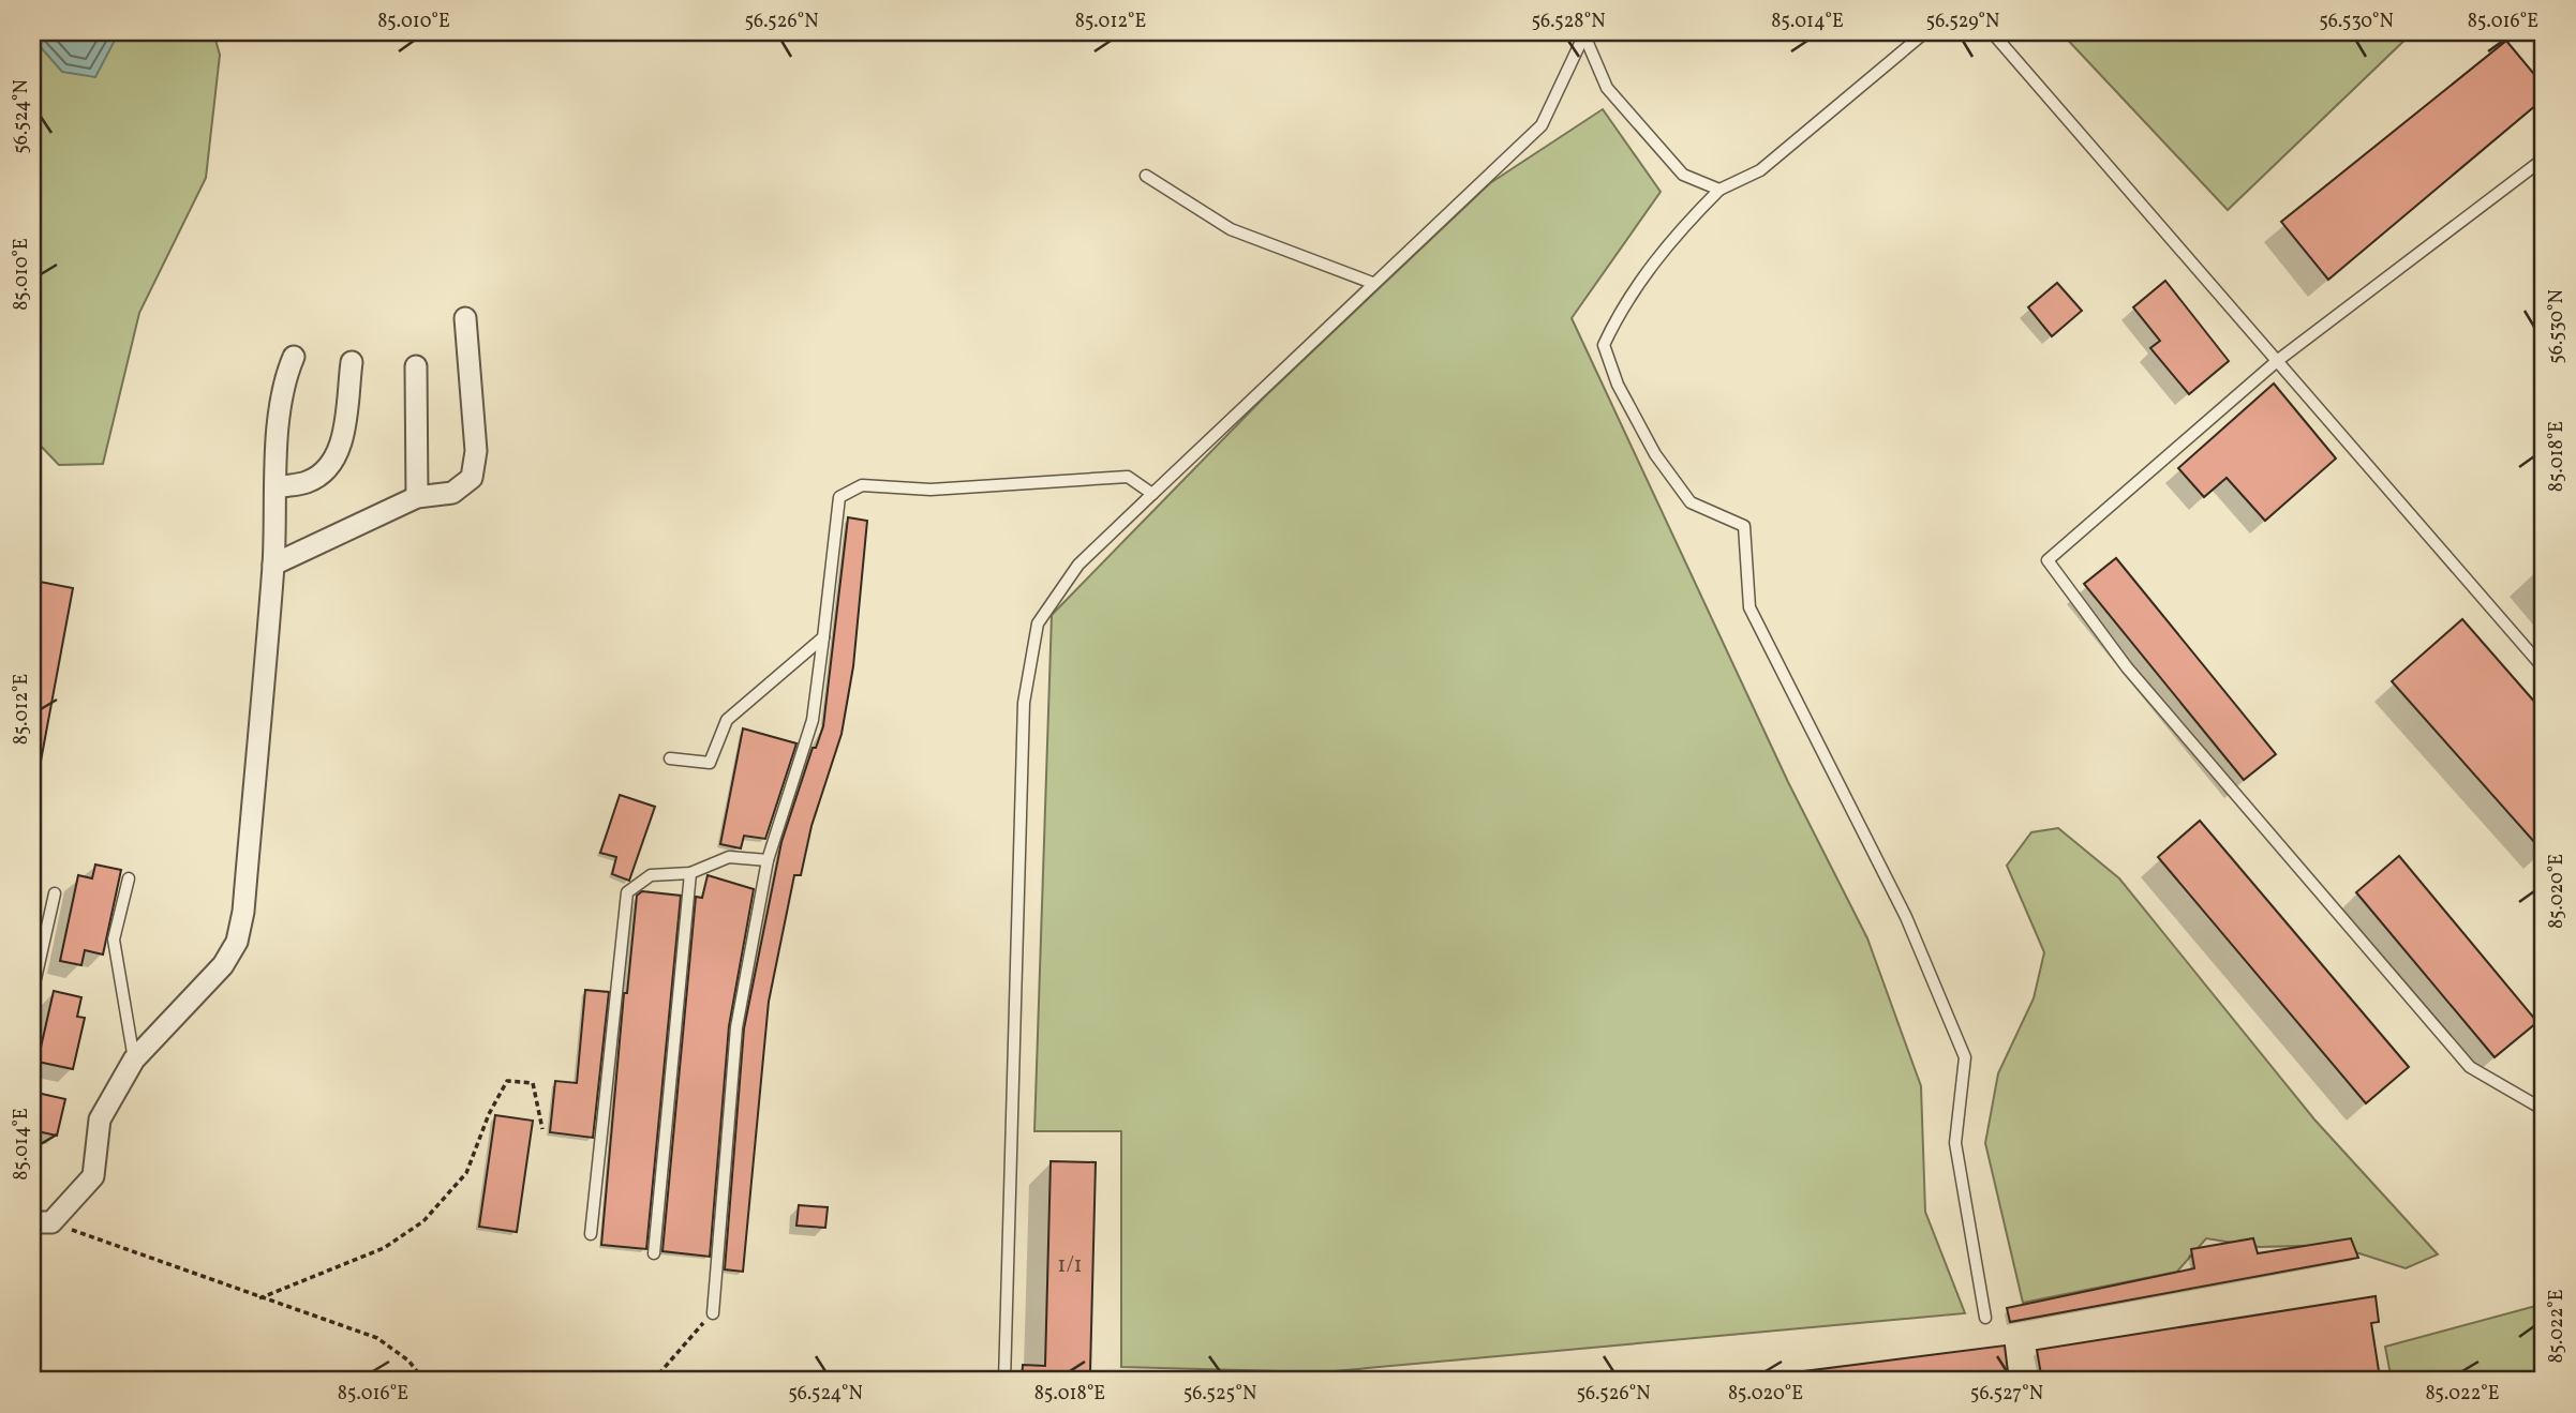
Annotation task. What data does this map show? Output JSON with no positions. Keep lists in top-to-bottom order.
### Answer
{
  "house_numbers": ["1/1"],
  "coordinates": [
    "85.010°E",
    "56.526°N",
    "85.012°E",
    "56.528°N",
    "85.014°E",
    "56.529°N",
    "56.530°N",
    "85.016°E",
    "56.524°N",
    "85.018°E",
    "85.020°E",
    "85.022°E",
    "56.525°N",
    "56.527°N"
  ]
}
